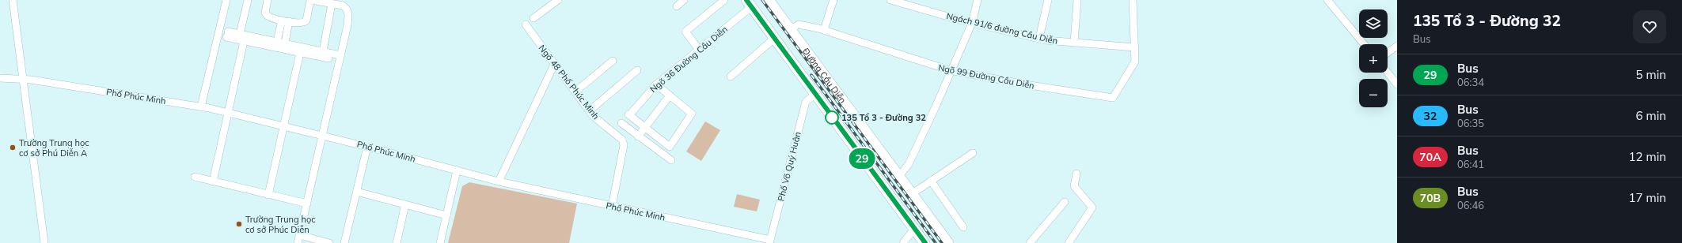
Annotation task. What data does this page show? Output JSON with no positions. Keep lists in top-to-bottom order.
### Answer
{
  "streets": {
    "highway": ["Đường Cầu Diễn"],
    "street": [
      "Ngách 91/6 đường Cầu Diễn",
      "Ngõ 36 Đường Cầu Diễn",
      "Ngõ 99 Đường Cầu Diễn",
      "Ngõ 48 Phố Phúc Minh",
      "Phố Phúc Minh",
      "Phố Võ Quý Huân"
    ]
  },
  "crossings": [
    ["Ngách 91/6 đường Cầu Diễn", "Ngõ 99 Đường Cầu Diễn"],
    ["Đường Cầu Diễn", "Ngõ 99 Đường Cầu Diễn"],
    ["Ngõ 48 Phố Phúc Minh", "Phố Phúc Minh"],
    ["Phố Phúc Minh", "Phố Võ Quý Huân"]
  ],
  "places": ["135 Tổ 3 - Đường 32", "Trường Trung học cơ sở Phú Diễn A", "Trường Trung học cơ sở Phúc Diễn"],
  "lines": ["bus line 29"],
  "page": {
    "on_map": "29",
    "heading": ["135 Tổ 3 - Đường 32", "Bus"],
    "map_buttons": ["+", "−"],
    "list": [
      {
        "mark": "29",
        "name": "Bus",
        "note": "06:34",
        "value": "5 min"
      },
      {
        "mark": "32",
        "name": "Bus",
        "note": "06:35",
        "value": "6 min"
      },
      {
        "mark": "70A",
        "name": "Bus",
        "note": "06:41",
        "value": "12 min"
      },
      {
        "mark": "70B",
        "name": "Bus",
        "note": "06:46",
        "value": "17 min"
      }
    ]
  }
}
